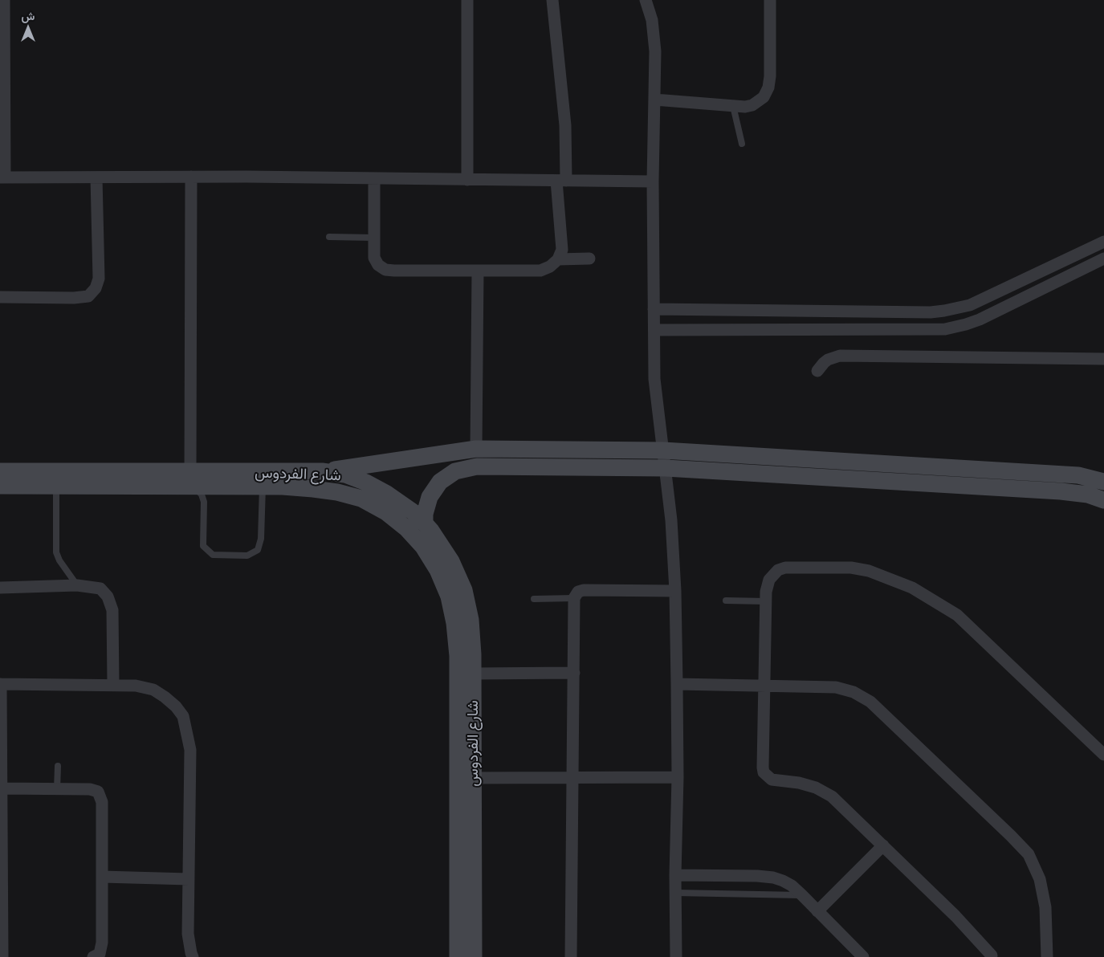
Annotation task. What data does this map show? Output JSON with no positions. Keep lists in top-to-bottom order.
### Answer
{
  "streets": {
    "street": ["شارع الفردوس"]
  },
  "north": "top"
}
